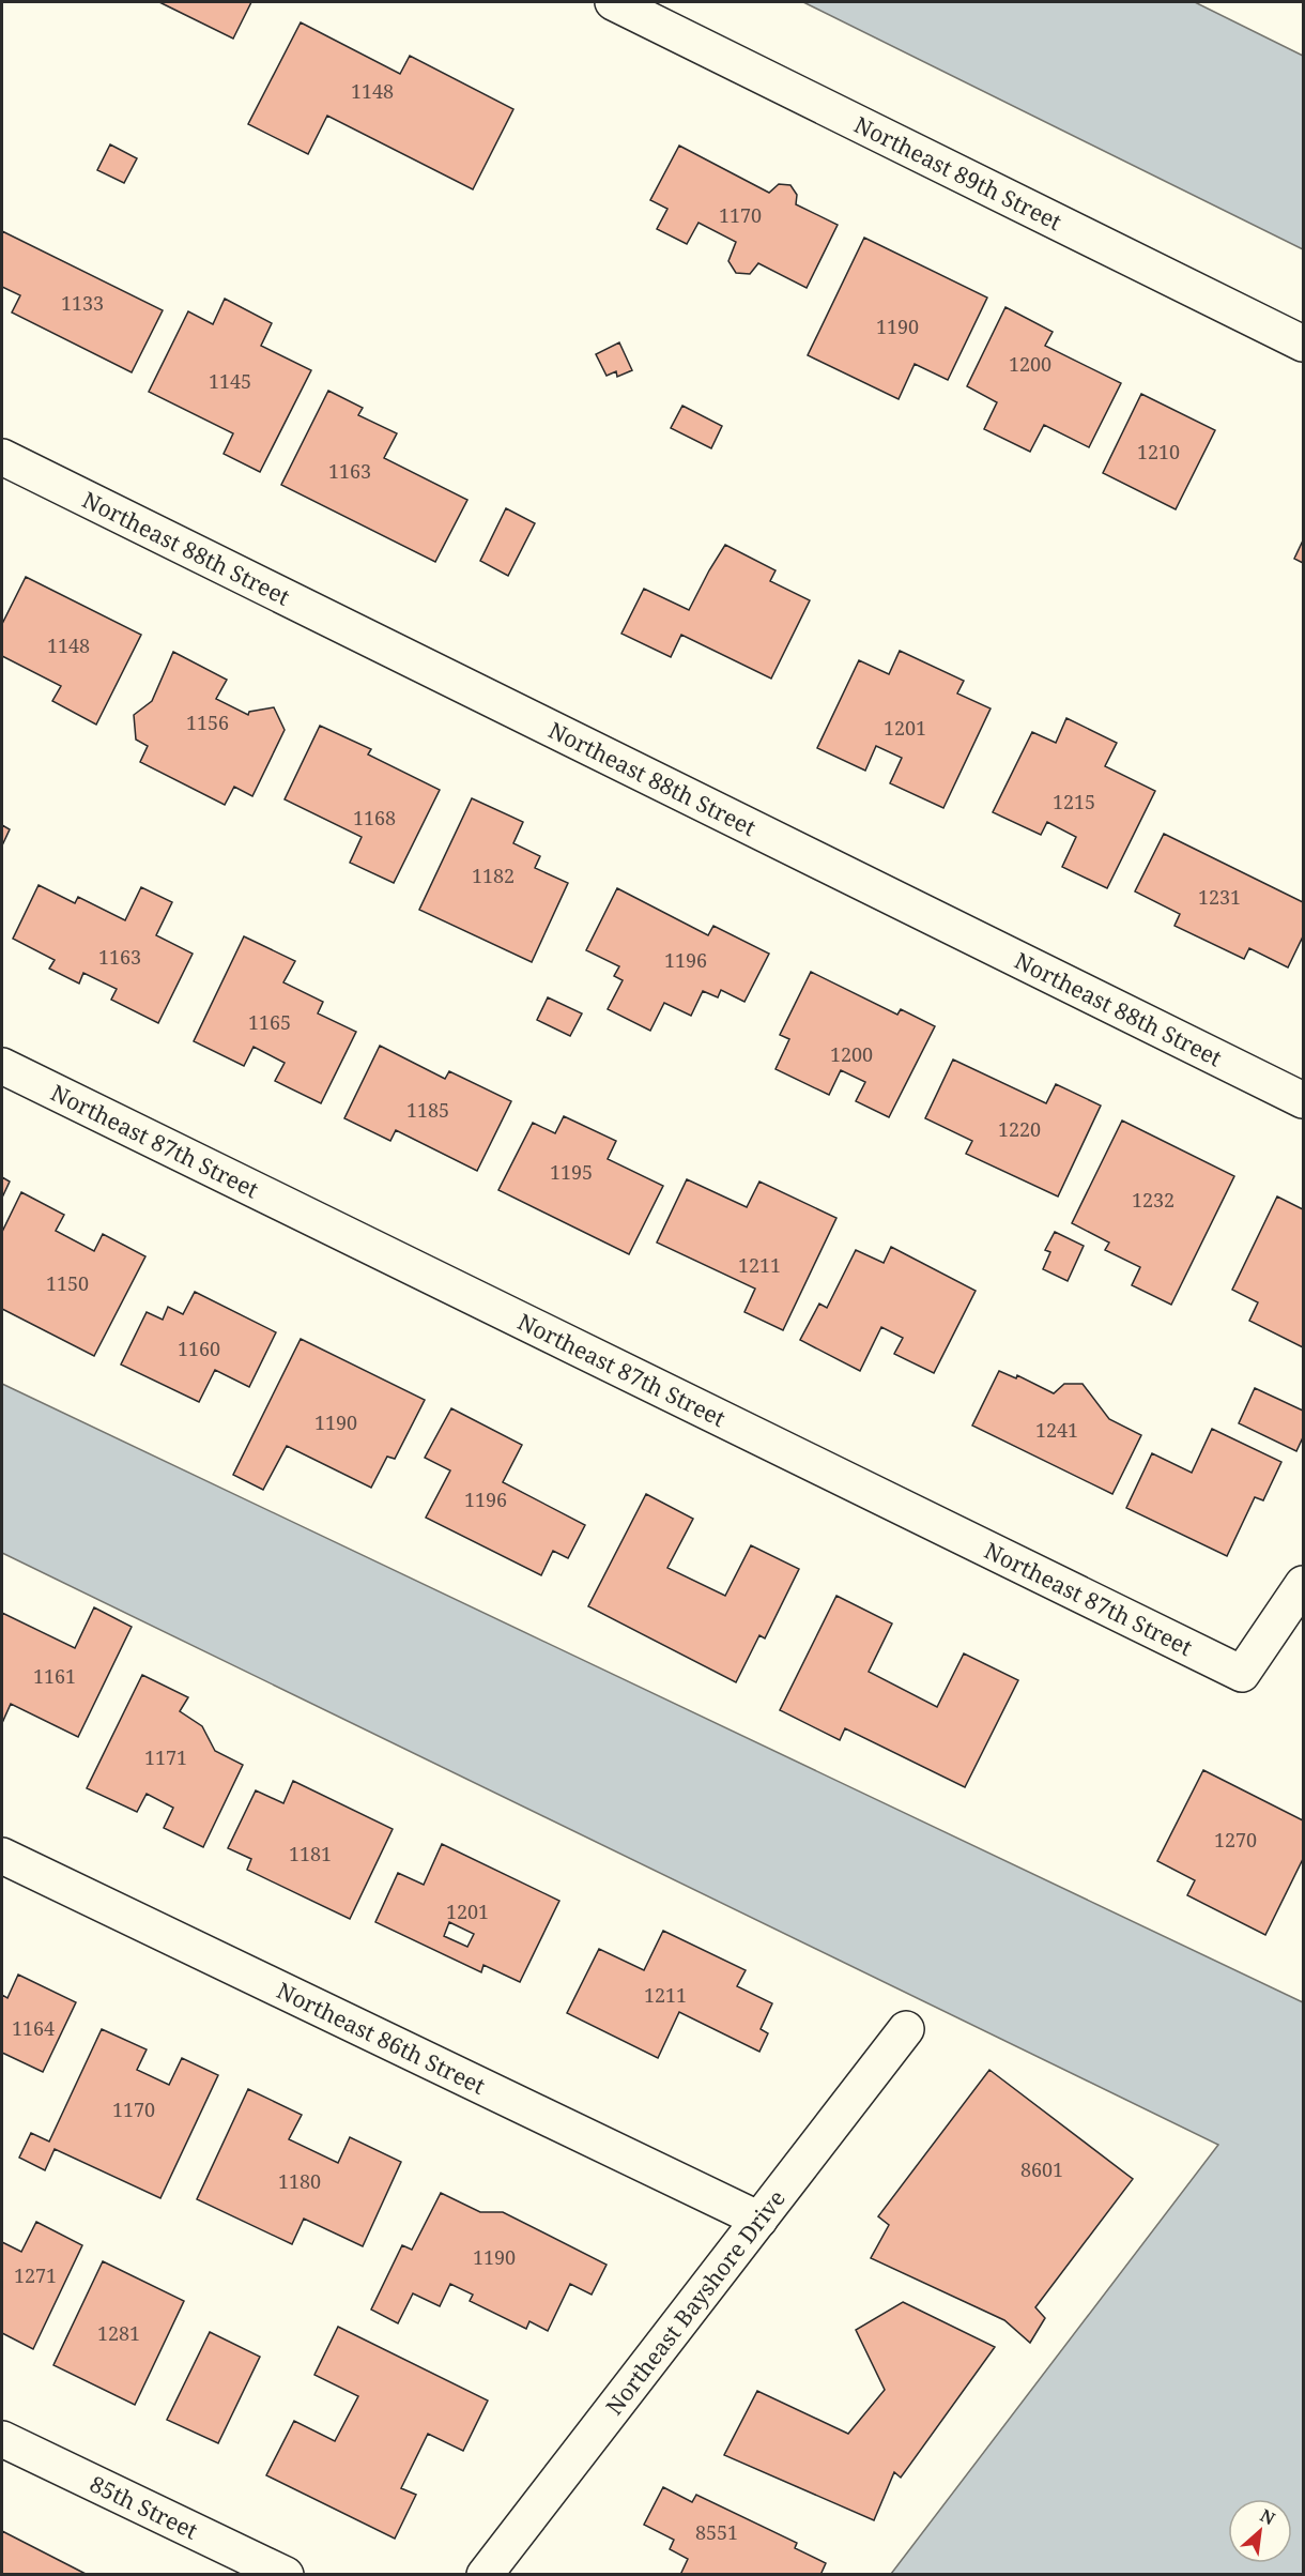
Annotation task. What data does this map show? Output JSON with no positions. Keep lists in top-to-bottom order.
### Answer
{
  "streets": {
    "street": [
      "Northeast 89th Street",
      "Northeast 88th Street",
      "Northeast 87th Street",
      "Northeast 86th Street",
      "Northeast Bayshore Drive",
      "85th Street"
    ]
  },
  "crossings": [
    ["Northeast 86th Street", "Northeast Bayshore Drive"]
  ],
  "house_numbers": [
    "1148",
    "1170",
    "1133",
    "1190",
    "1200",
    "1145",
    "1210",
    "1163",
    "1148",
    "1156",
    "1201",
    "1215",
    "1168",
    "1182",
    "1231",
    "1163",
    "1196",
    "1165",
    "1200",
    "1185",
    "1220",
    "1195",
    "1232",
    "1211",
    "1150",
    "1160",
    "1190",
    "1241",
    "1196",
    "1161",
    "1171",
    "1270",
    "1181",
    "1201",
    "1211",
    "1164",
    "1170",
    "8601",
    "1180",
    "1190",
    "1271",
    "1281",
    "8551"
  ],
  "north": "top right"
}
